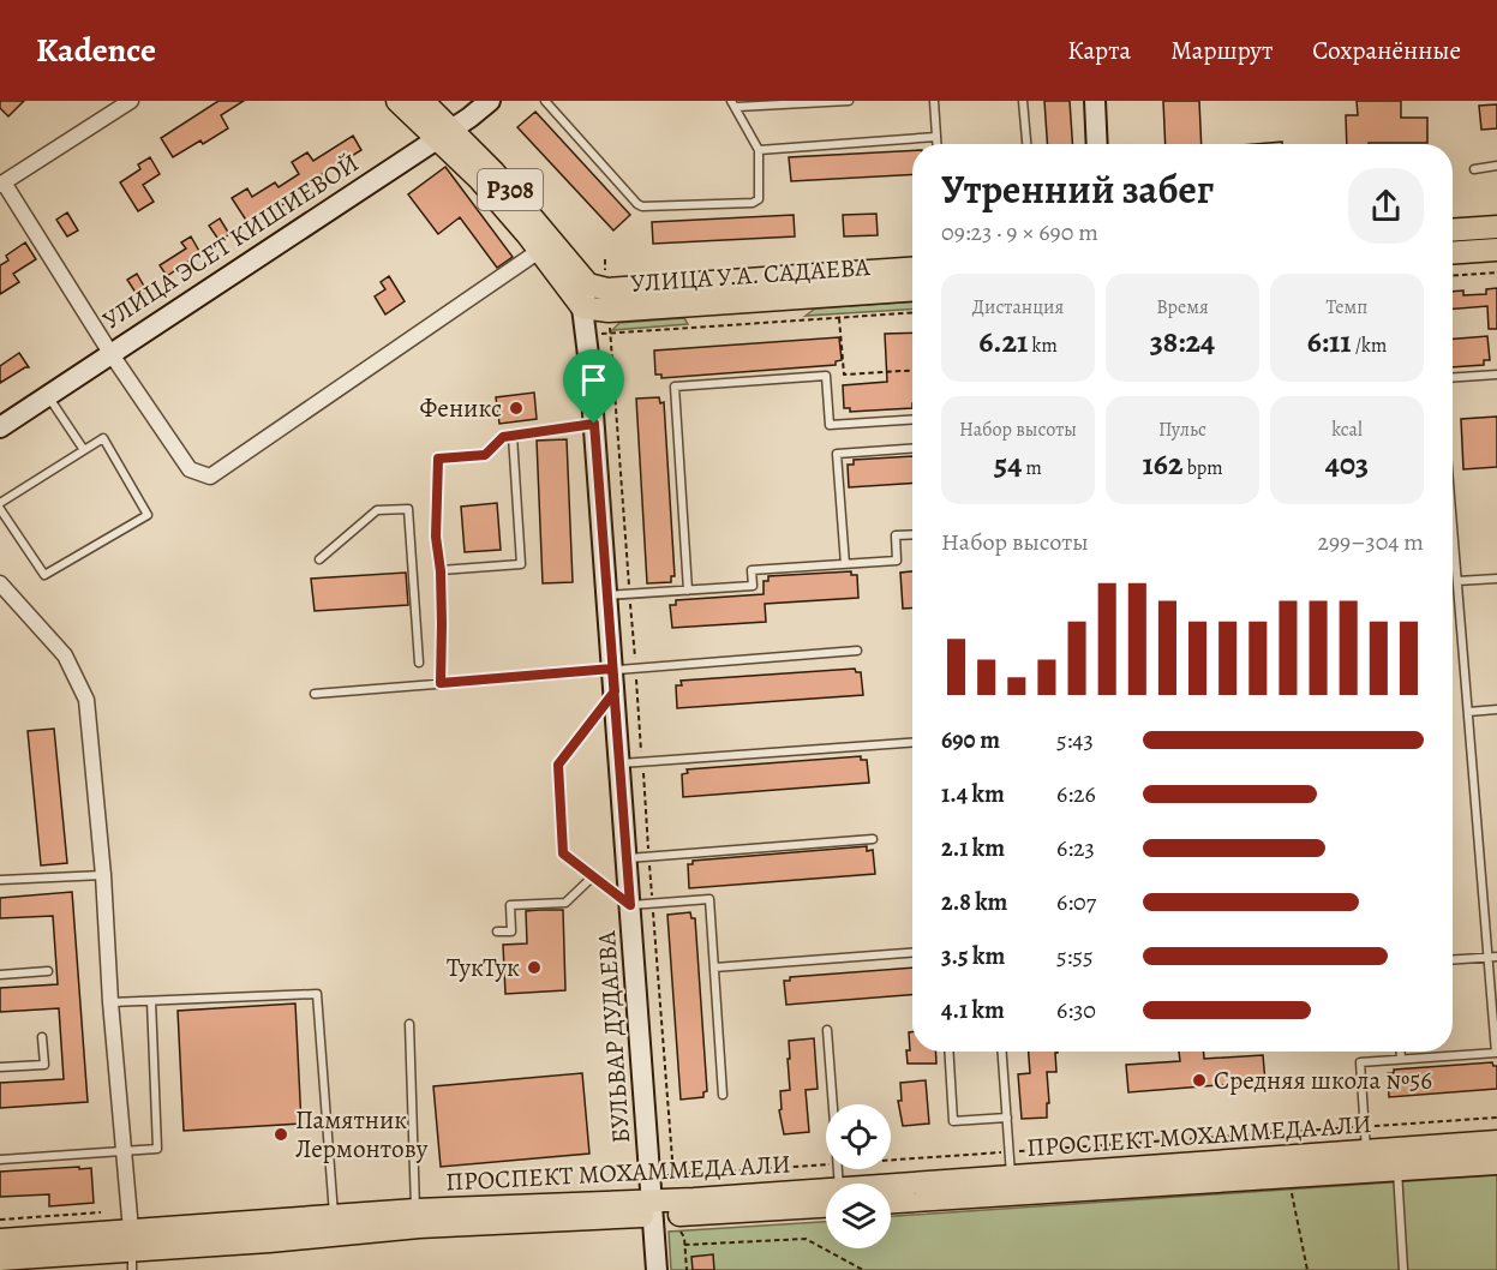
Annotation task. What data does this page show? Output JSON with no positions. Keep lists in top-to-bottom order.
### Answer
{
  "streets": {
    "main road": [
      "P308",
      "УЛИЦА ЭСЕТ КИШИЕВОЙ",
      "УЛИЦА У.А. САДАЕВА",
      "БУЛЬВАР ДУДАЕВА",
      "ПРОСПЕКТ МОХАММЕДА АЛИ"
    ]
  },
  "crossings": [
    ["P308", "УЛИЦА ЭСЕТ КИШИЕВОЙ"],
    ["P308", "УЛИЦА У.А. САДАЕВА"],
    ["P308", "БУЛЬВАР ДУДАЕВА"],
    ["УЛИЦА У.А. САДАЕВА", "БУЛЬВАР ДУДАЕВА"],
    ["БУЛЬВАР ДУДАЕВА", "ПРОСПЕКТ МОХАММЕДА АЛИ"]
  ],
  "places": [
    "Феникс",
    "ТукТук",
    "Средняя школа №56",
    "Памятник Лермонтову"
  ],
  "page": {
    "header": "Kadence",
    "nav": ["Карта", "Маршрут", "Сохранённые"],
    "heading": ["Утренний забег", "09:23 · 9 × 690 m"],
    "stats": [
      ["Дистанция", "6.21 km"],
      ["Время", "38:24"],
      ["Темп", "6:11 /km"],
      ["Набор высоты", "54 m"],
      ["Пульс", "162 bpm"],
      ["kcal", "403"]
    ],
    "chart": ["Набор высоты", "299–304 m"],
    "list": [
      {
        "name": "690 m",
        "note": "5:43"
      },
      {
        "name": "1.4 km",
        "note": "6:26"
      },
      {
        "name": "2.1 km",
        "note": "6:23"
      },
      {
        "name": "2.8 km",
        "note": "6:07"
      },
      {
        "name": "3.5 km",
        "note": "5:55"
      },
      {
        "name": "4.1 km",
        "note": "6:30"
      }
    ]
  }
}
